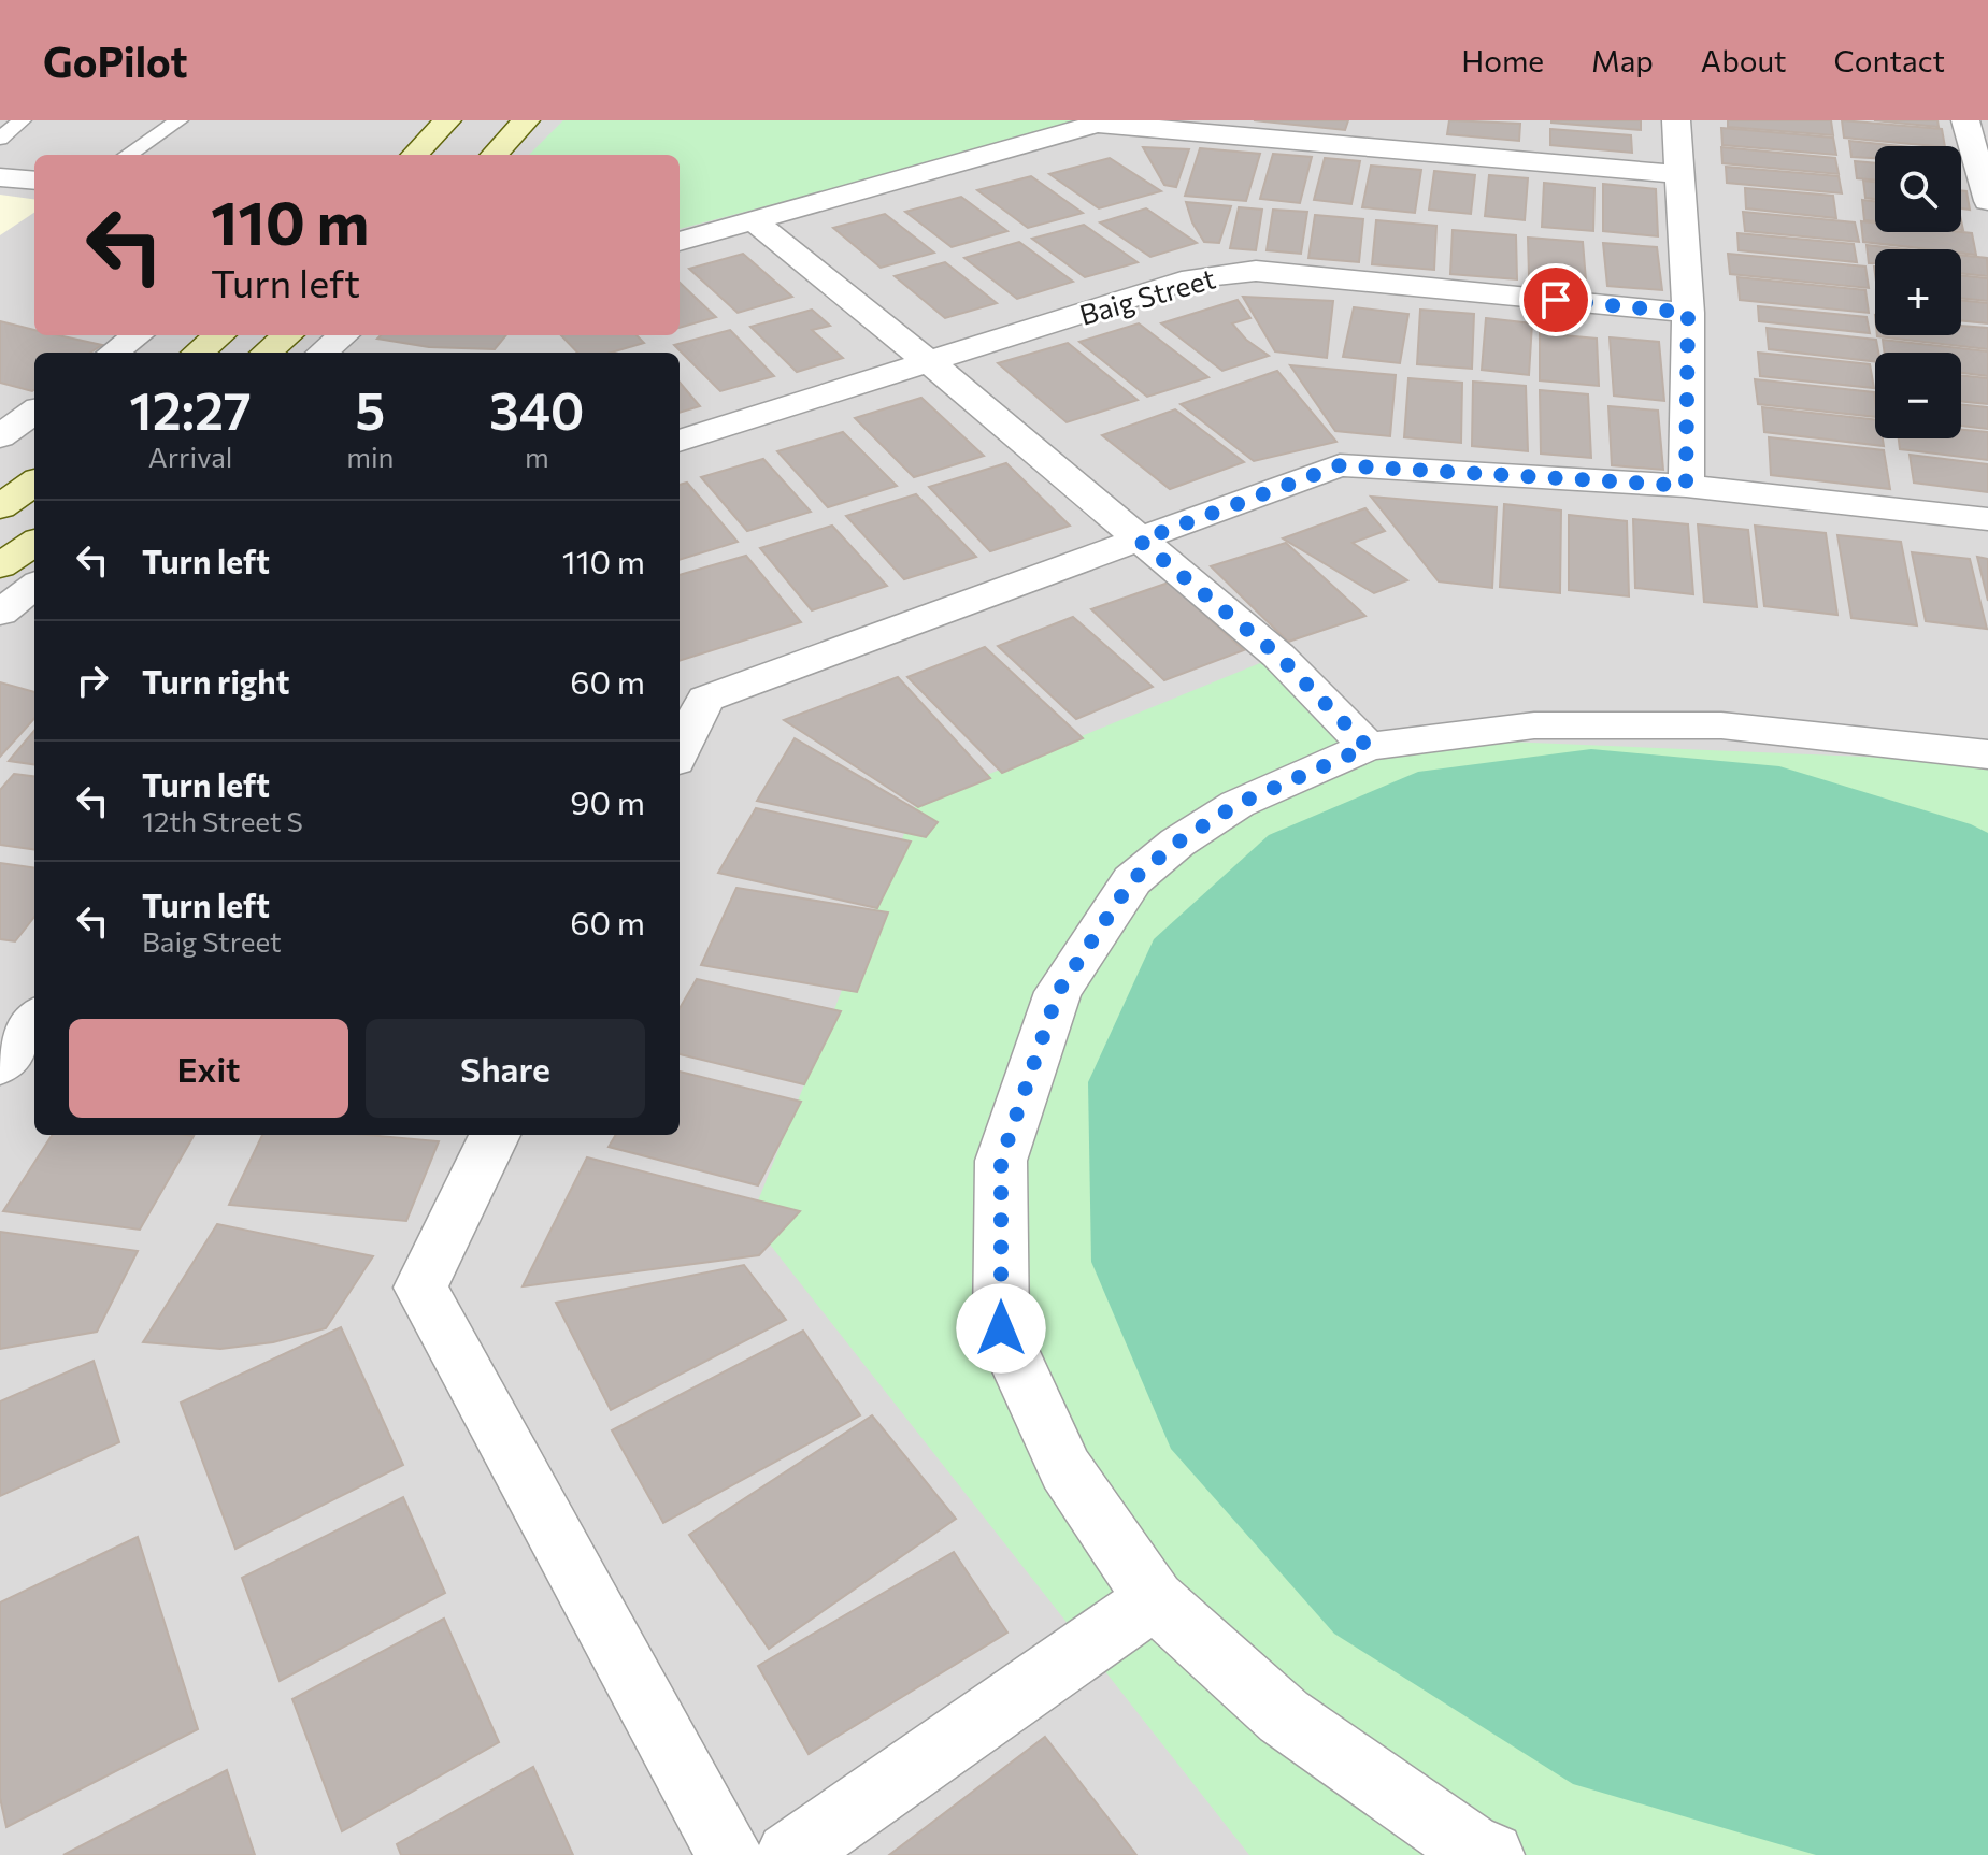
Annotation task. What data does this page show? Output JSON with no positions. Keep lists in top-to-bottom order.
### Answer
{
  "streets": {
    "street": ["Baig Street"]
  },
  "page": {
    "header": "GoPilot",
    "nav": [
      "Home",
      "Map",
      "About",
      "Contact"
    ],
    "map_buttons": ["+", "−"],
    "turn": ["110 m", "Turn left"],
    "eta": [
      "12:27",
      "Arrival",
      "5",
      "min",
      "340",
      "m"
    ],
    "list": [
      {
        "name": "Turn left",
        "value": "110 m"
      },
      {
        "name": "Turn right",
        "value": "60 m"
      },
      {
        "name": "Turn left",
        "note": "12th Street S",
        "value": "90 m"
      },
      {
        "name": "Turn left",
        "note": "Baig Street",
        "value": "60 m"
      }
    ],
    "buttons": ["Exit", "Share"]
  }
}
